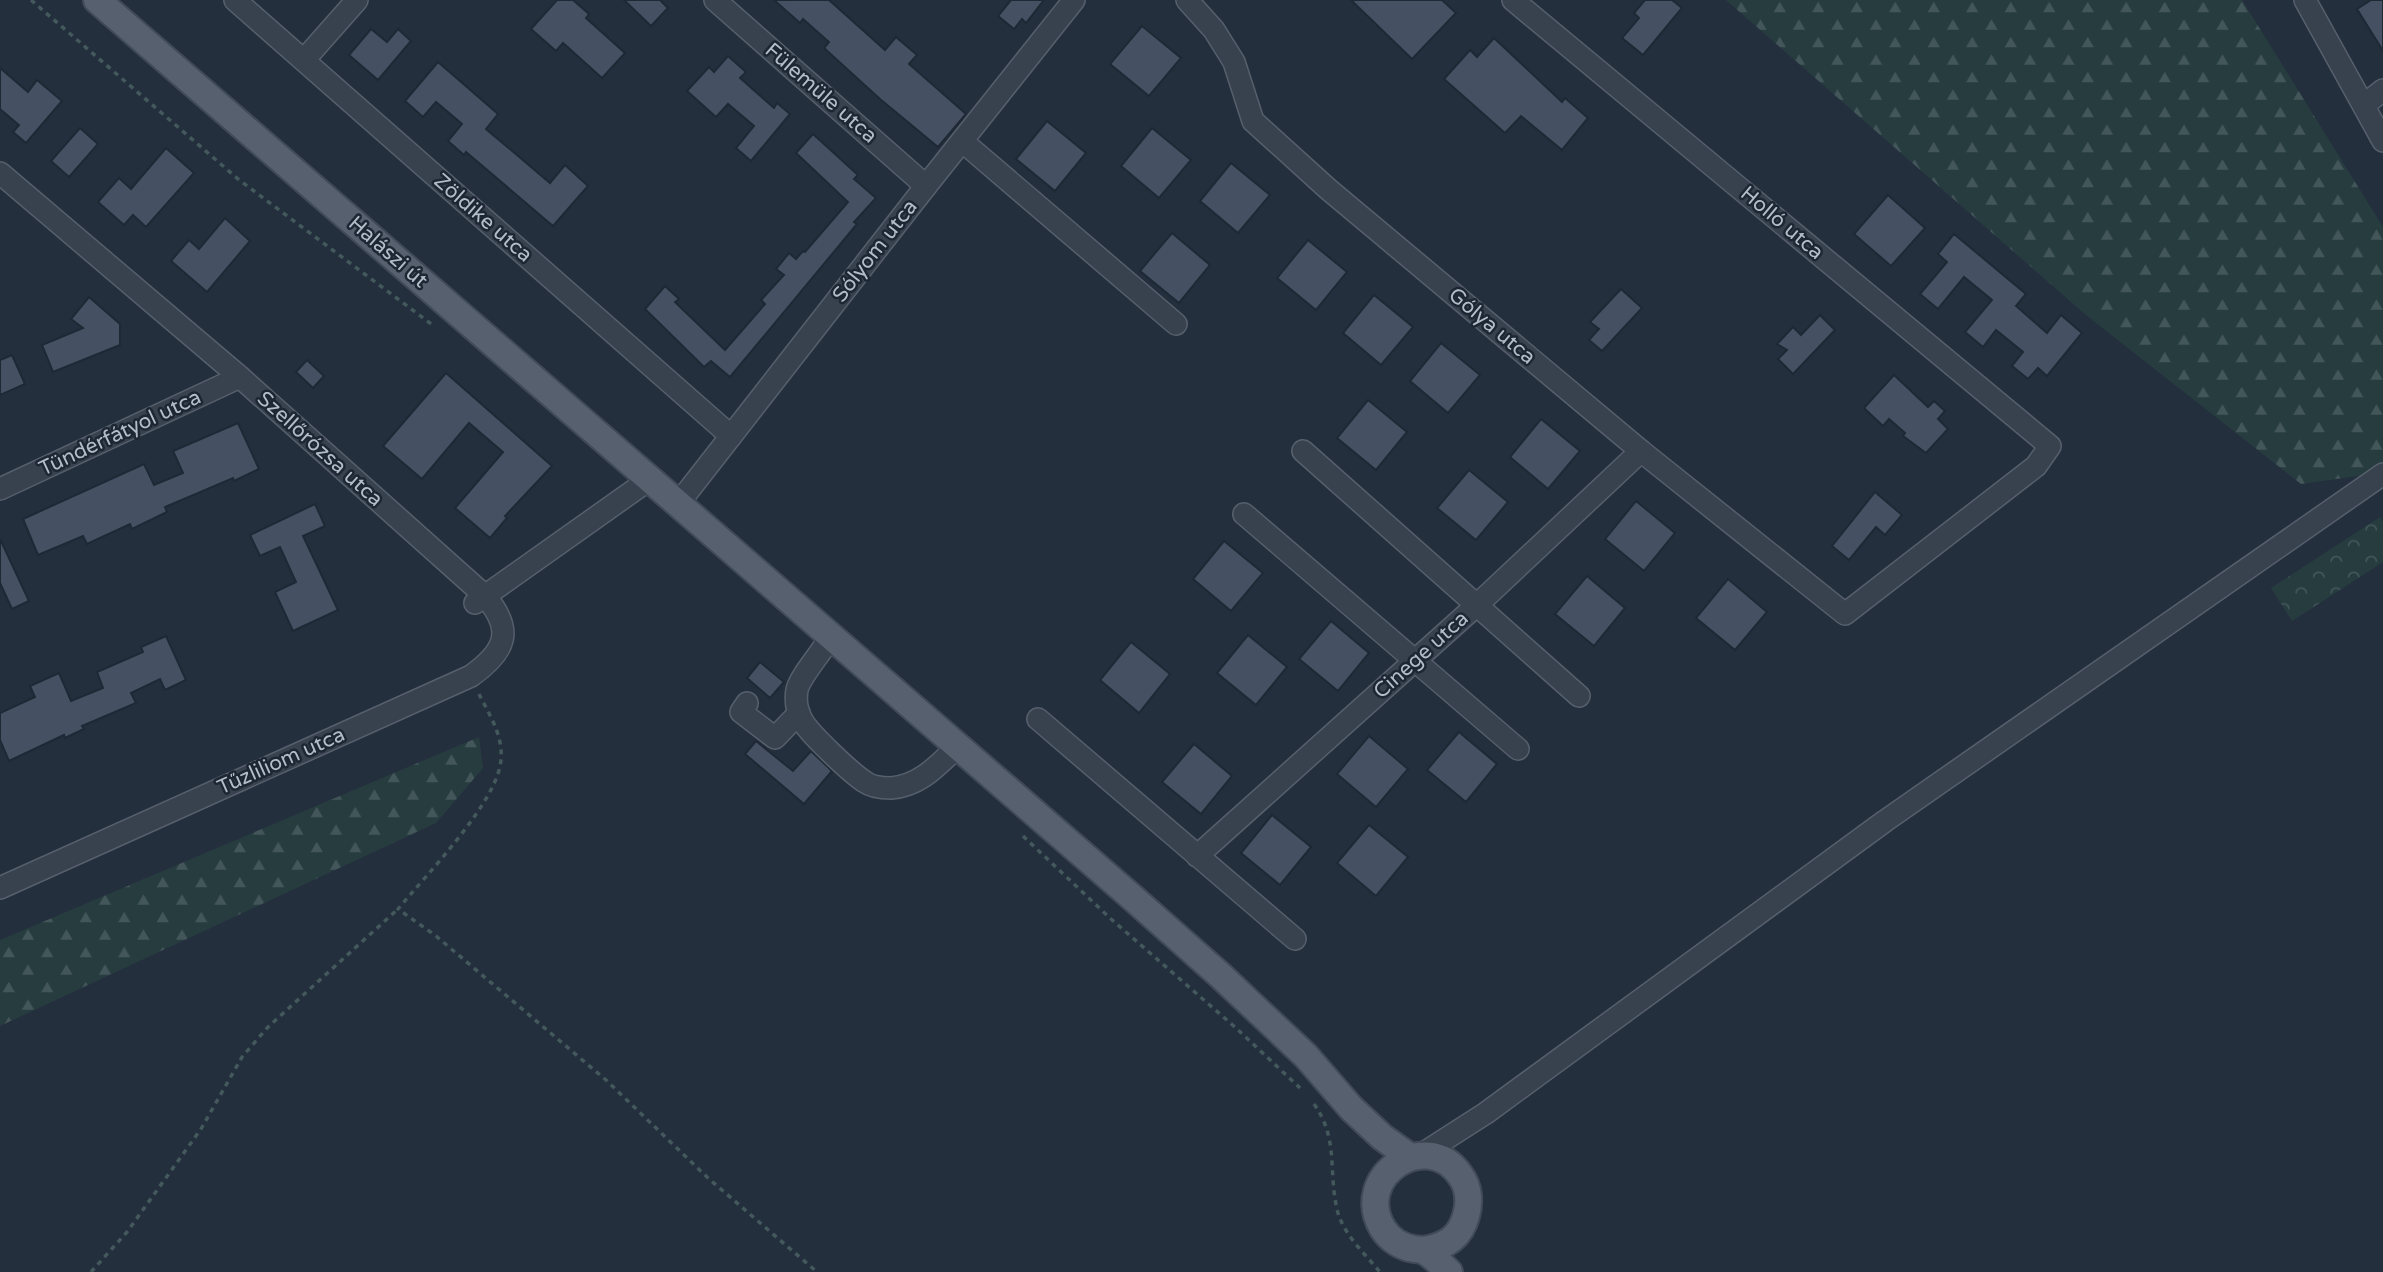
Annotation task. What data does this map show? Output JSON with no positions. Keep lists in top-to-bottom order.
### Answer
{
  "streets": {
    "main road": ["Halászi út"],
    "street": [
      "Fülemüle utca",
      "Zöldike utca",
      "Holló utca",
      "Sólyom utca",
      "Gólya utca",
      "Tündérfátyol utca",
      "Szellőrózsa utca",
      "Cinege utca",
      "Tűzliliom utca"
    ]
  },
  "crossings": [
    ["Fülemüle utca", "Sólyom utca"],
    ["Zöldike utca", "Sólyom utca"],
    ["Holló utca", "Gólya utca"],
    ["Sólyom utca", "Halászi út"],
    ["Gólya utca", "Cinege utca"],
    ["Tündérfátyol utca", "Szellőrózsa utca"],
    ["Szellőrózsa utca", "Tűzliliom utca"]
  ]
}
